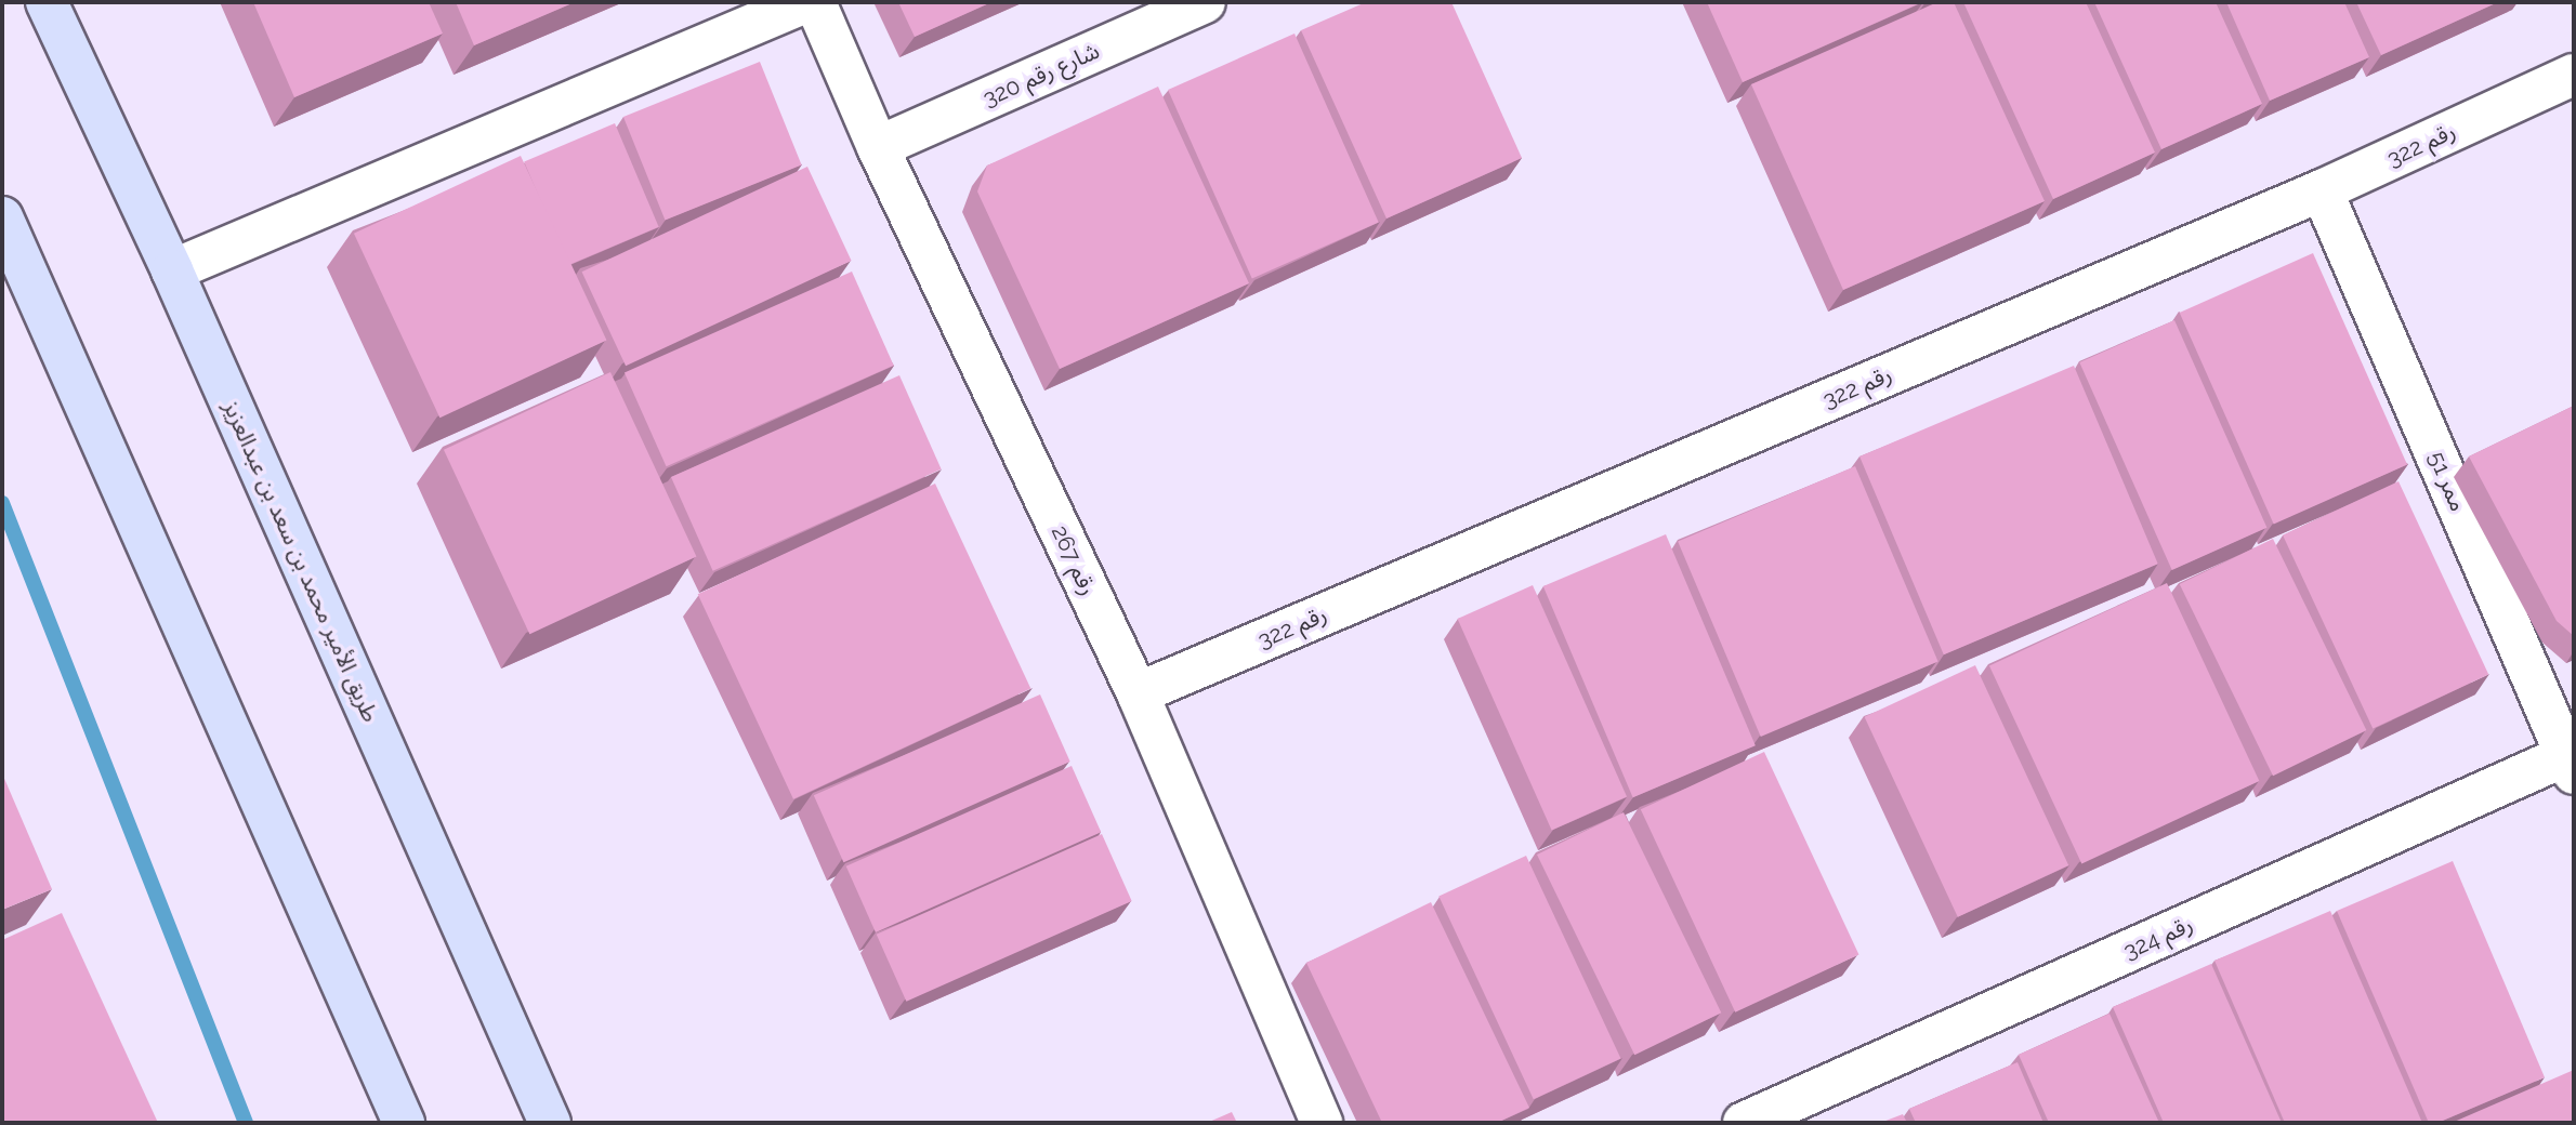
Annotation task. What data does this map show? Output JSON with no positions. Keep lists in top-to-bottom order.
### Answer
{
  "streets": {
    "main road": ["طريق الأمير محمد بن سعد بن عبدالعزيز"],
    "street": [
      "شارع رقم 320",
      "رقم 322",
      "ممر 51",
      "رقم 267",
      "رقم 324"
    ]
  },
  "crossings": [
    ["شارع رقم 320", "رقم 267"],
    ["رقم 322", "ممر 51"],
    ["رقم 322", "رقم 267"],
    ["ممر 51", "رقم 324"]
  ]
}
